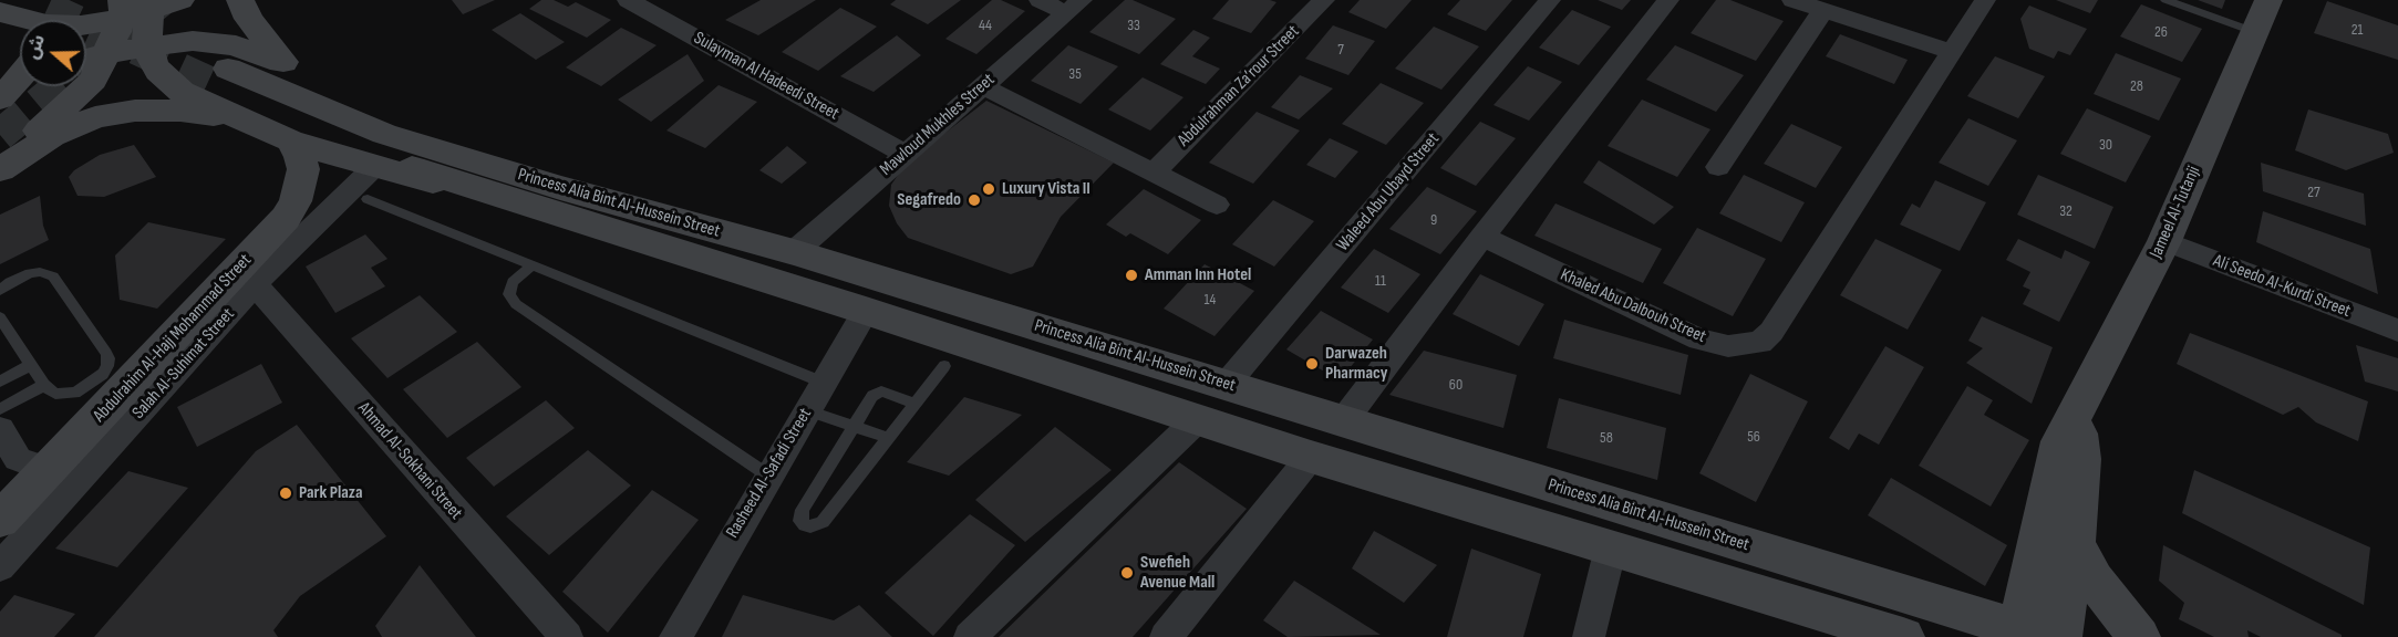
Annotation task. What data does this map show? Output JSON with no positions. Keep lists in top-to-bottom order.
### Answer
{
  "streets": {
    "street": [
      "Sulayman Al Hadeedi Street",
      "Abdulrahman Za’rour Street",
      "Mawloud Mukhles Street",
      "Waleed Abu Ubayd Street",
      "Princess Alia Bint Al-Hussein Street",
      "Jameel Al-Tutanji",
      "Ali Seedo Al-Kurdi Street",
      "Khaled Abu Dalbouh Street",
      "Abdulrahim Al-Hajj Mohammad Street",
      "Salah Al-Suhimat Street",
      "Ahmad Al-Sokhani Street",
      "Rasheed Al-Safadi Street"
    ]
  },
  "crossings": [
    ["Sulayman Al Hadeedi Street", "Mawloud Mukhles Street"],
    ["Mawloud Mukhles Street", "Princess Alia Bint Al-Hussein Street"],
    ["Waleed Abu Ubayd Street", "Princess Alia Bint Al-Hussein Street"],
    ["Princess Alia Bint Al-Hussein Street", "Jameel Al-Tutanji"],
    ["Princess Alia Bint Al-Hussein Street", "Rasheed Al-Safadi Street"],
    ["Jameel Al-Tutanji", "Ali Seedo Al-Kurdi Street"],
    ["Abdulrahim Al-Hajj Mohammad Street", "Salah Al-Suhimat Street"],
    ["Salah Al-Suhimat Street", "Ahmad Al-Sokhani Street"]
  ],
  "places": [
    "Luxury Vista II",
    "Segafredo",
    "Amman Inn Hotel",
    "Darwazeh Pharmacy",
    "Park Plaza",
    "Swefieh Avenue Mall"
  ],
  "house_numbers": [
    "44",
    "33",
    "21",
    "26",
    "7",
    "35",
    "28",
    "30",
    "27",
    "32",
    "9",
    "11",
    "14",
    "60",
    "56",
    "58"
  ],
  "north": "left"
}
